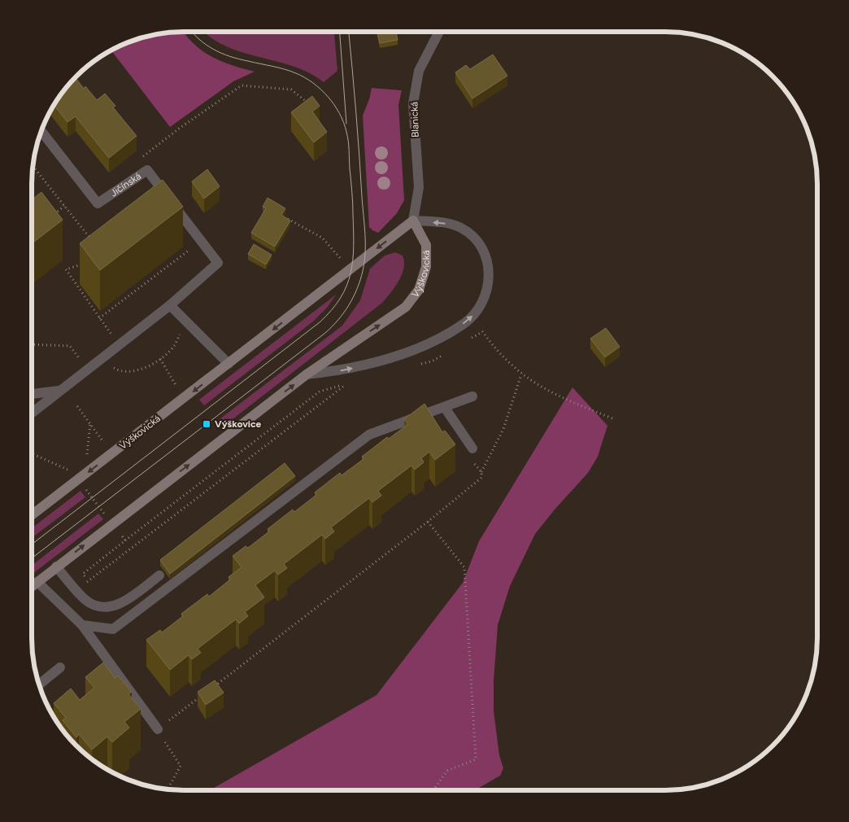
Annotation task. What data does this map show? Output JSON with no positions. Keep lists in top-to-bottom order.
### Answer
{
  "streets": {
    "street": ["Blanická", "Jičínská", "Výškovická"]
  },
  "crossings": [
    ["Blanická", "Výškovická"]
  ],
  "places": {
    "transit": ["Výškovice"]
  }
}
